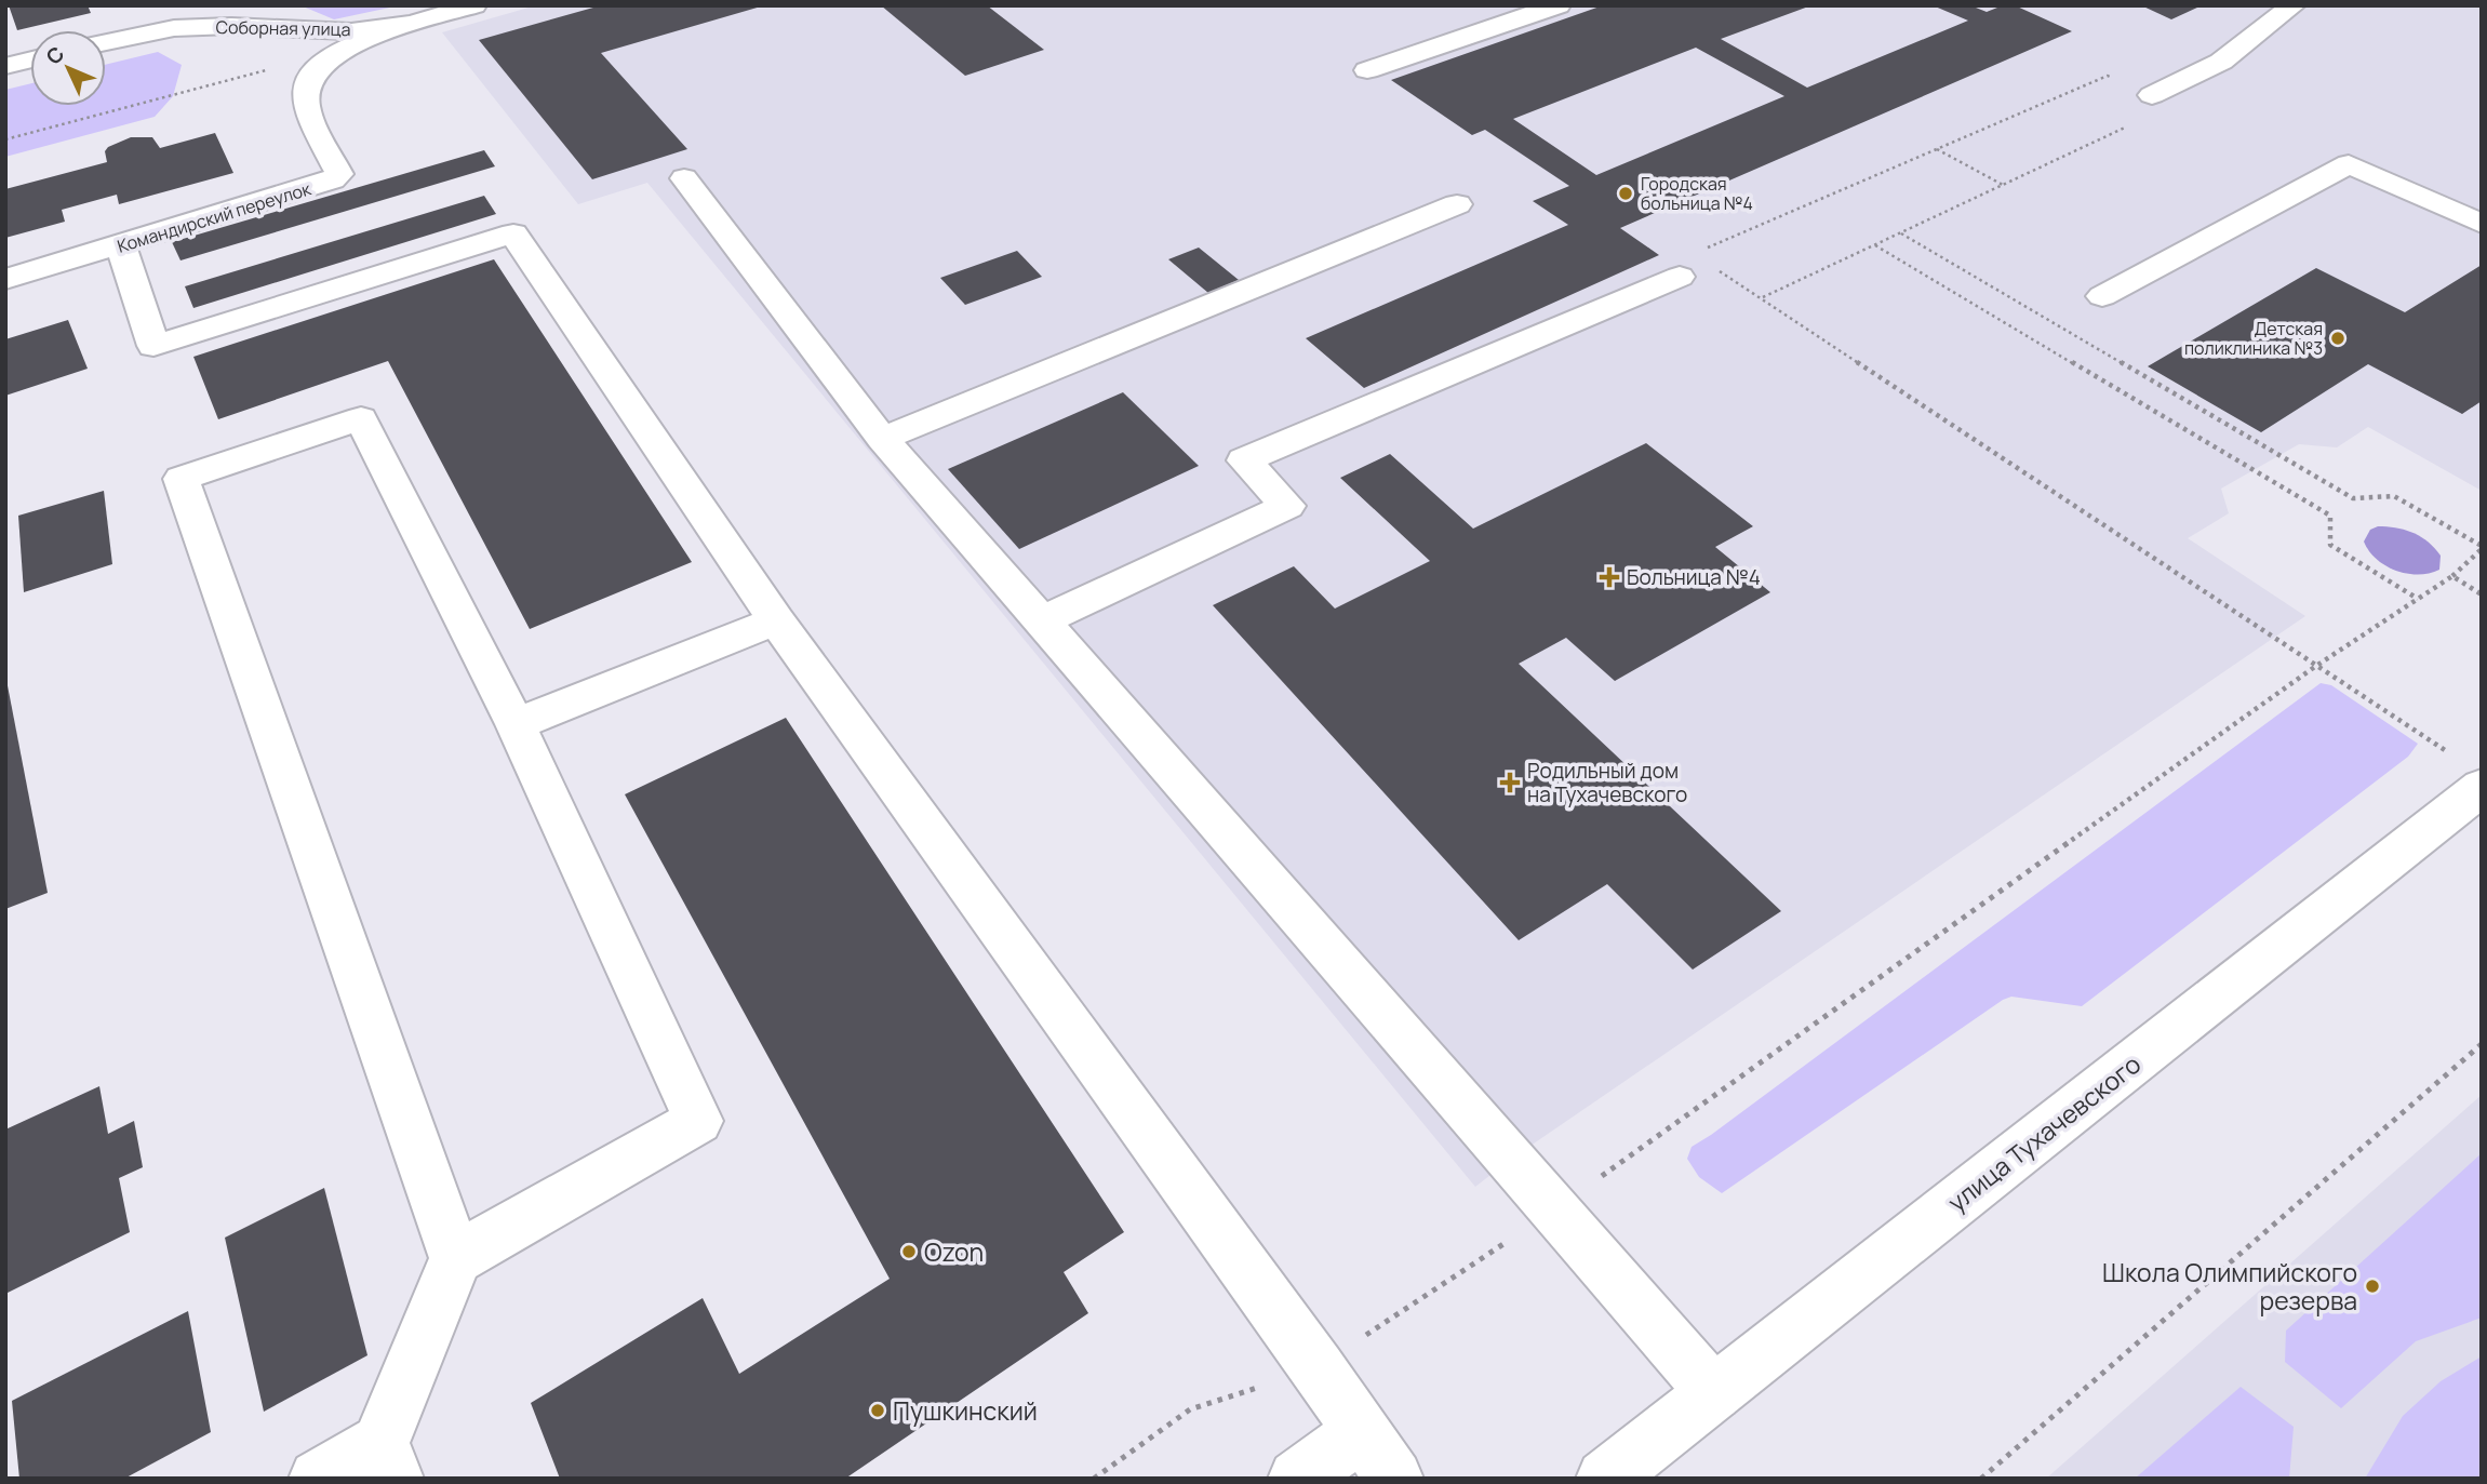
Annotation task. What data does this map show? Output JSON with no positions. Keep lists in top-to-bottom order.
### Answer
{
  "streets": {
    "street": ["Соборная улица", "Командирский переулок", "улица Тухачевского"]
  },
  "crossings": [
    ["Соборная улица", "Командирский переулок"]
  ],
  "places": {
    "other": [
      "Городская больница №4",
      "Детская поликлиника №3",
      "Ozon",
      "Школа Олимпийского резерва",
      "Пушкинский"
    ],
    "health": ["Больница №4", "Родильный дом на Тухачевского"]
  },
  "north": "top left"
}
